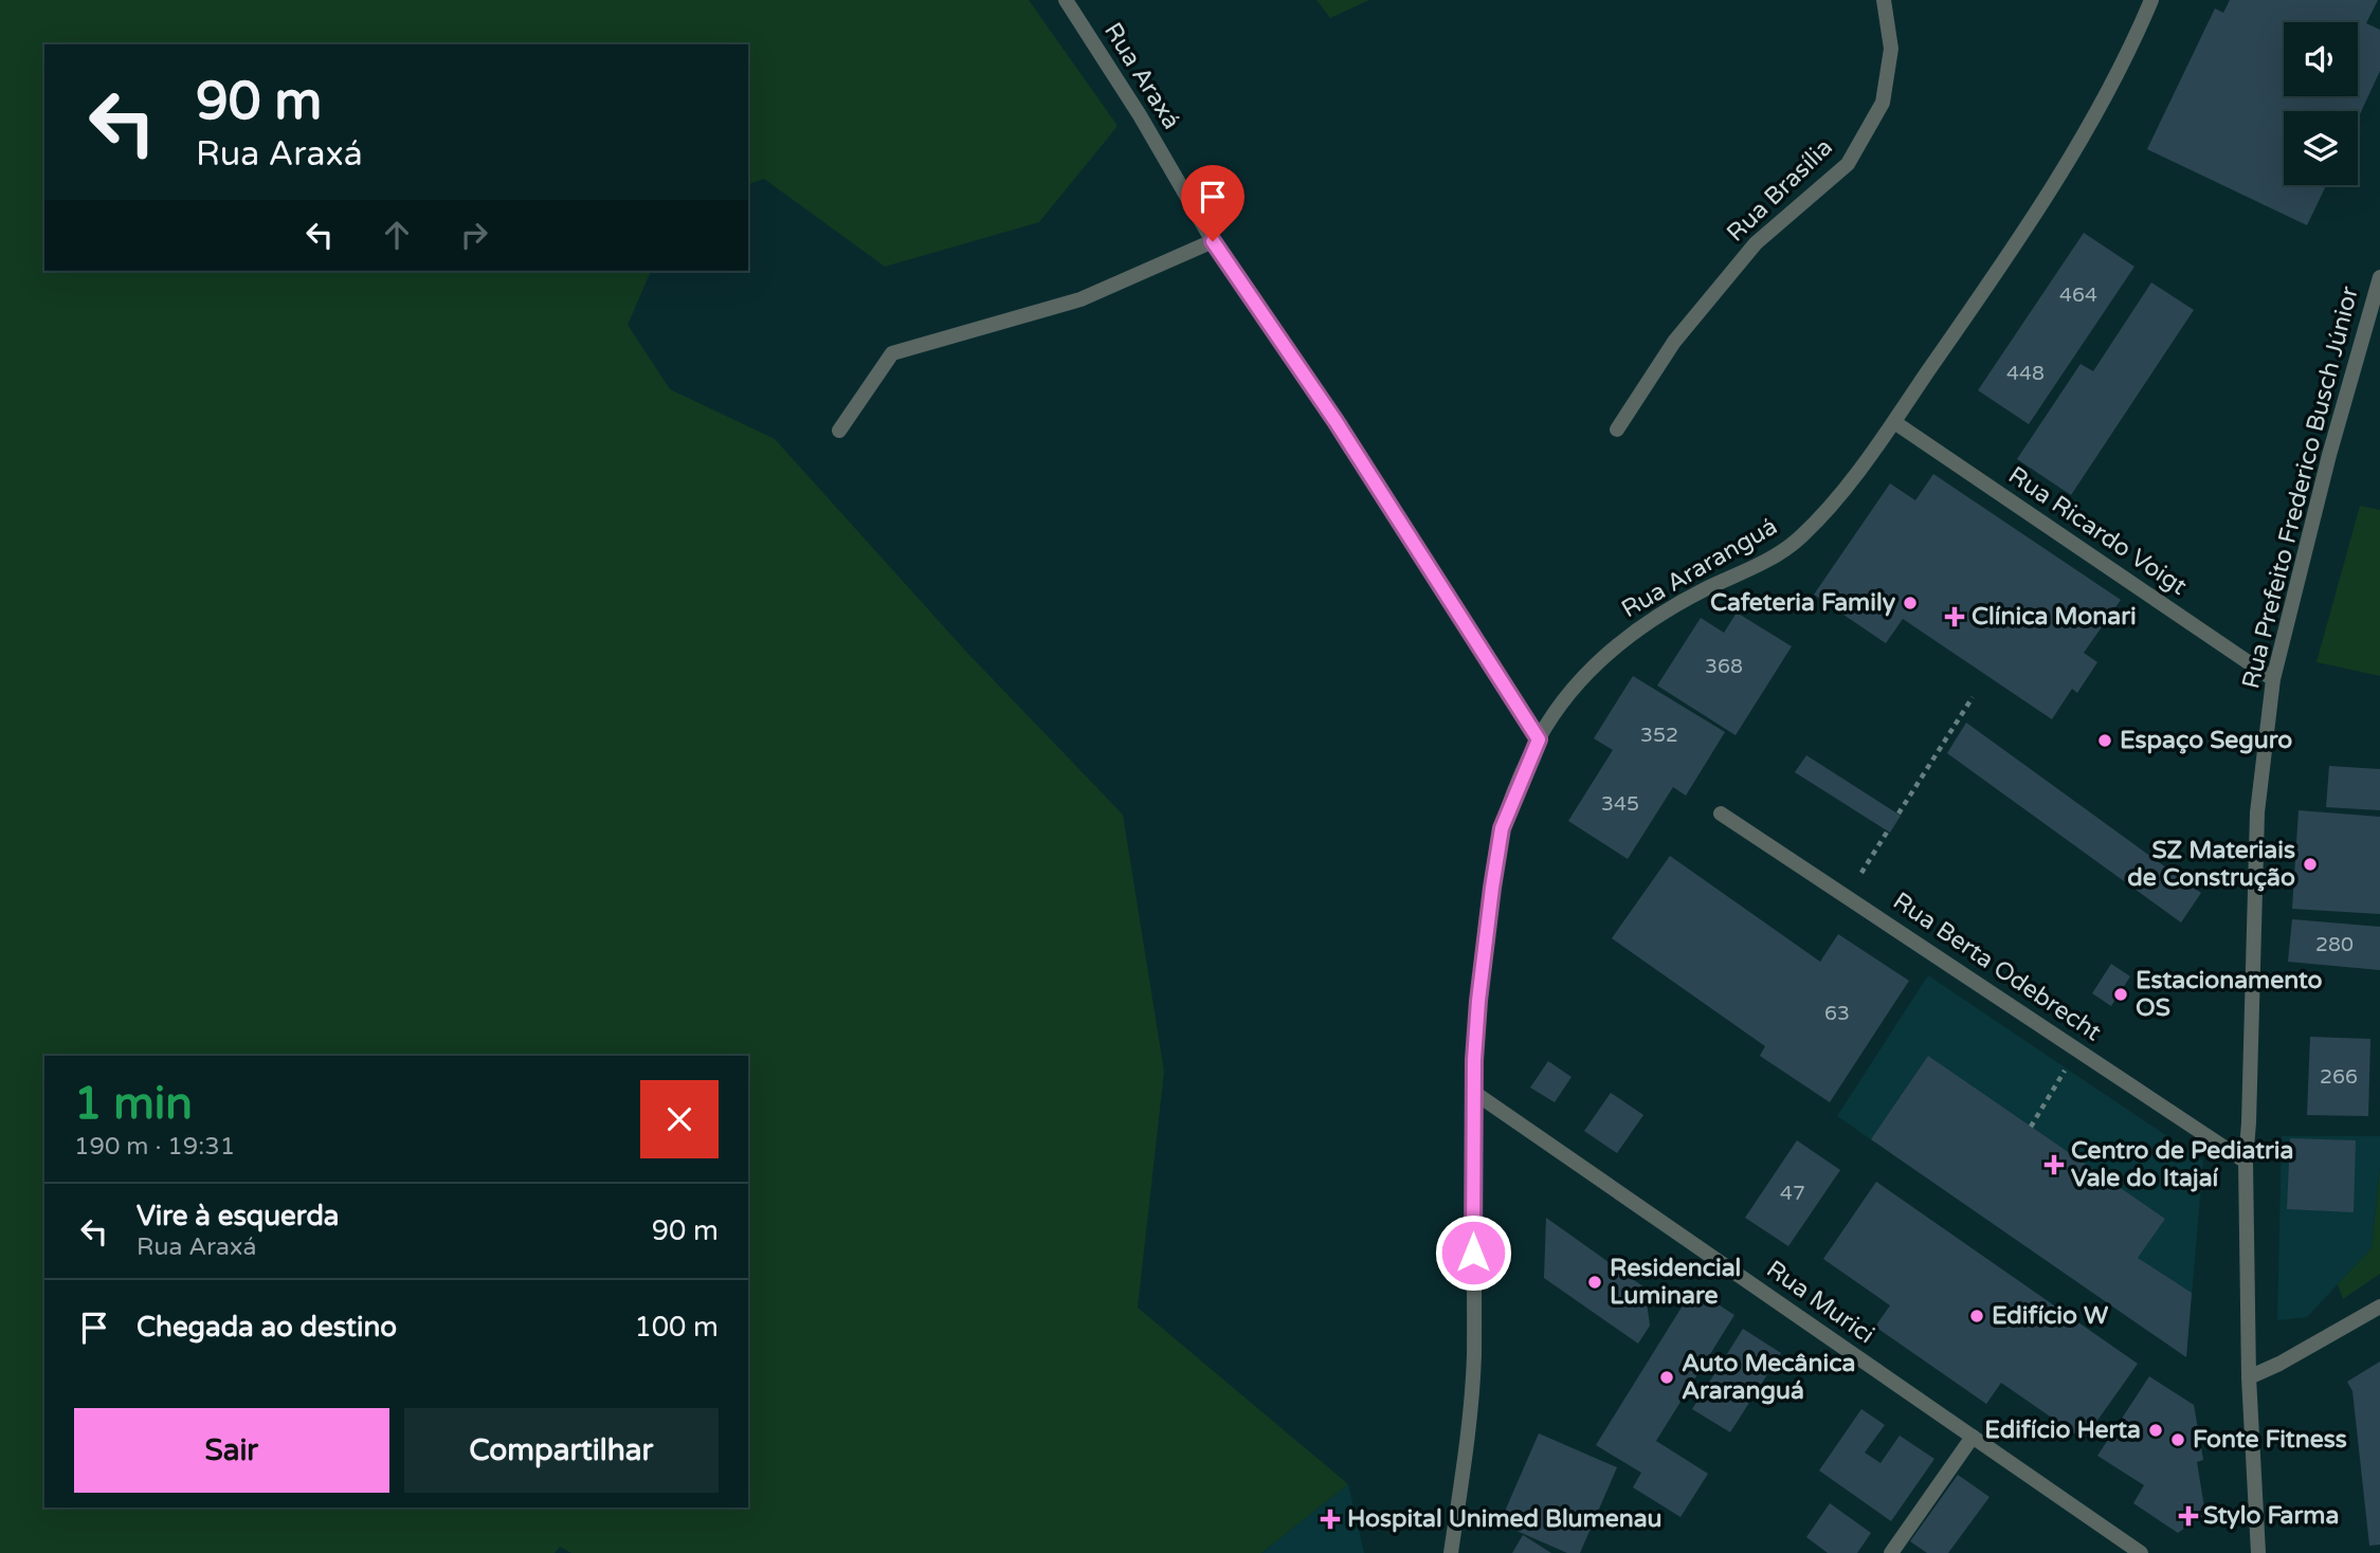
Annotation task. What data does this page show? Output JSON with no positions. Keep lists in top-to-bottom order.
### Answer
{
  "streets": {
    "street": [
      "Rua Araxá",
      "Rua Brasília",
      "Rua Prefeito Frederico Busch Júnior",
      "Rua Ricardo Voigt",
      "Rua Araranguá",
      "Rua Berta Odebrecht",
      "Rua Murici"
    ]
  },
  "crossings": [
    ["Rua Araxá", "Rua Araranguá"],
    ["Rua Prefeito Frederico Busch Júnior", "Rua Ricardo Voigt"],
    ["Rua Prefeito Frederico Busch Júnior", "Rua Berta Odebrecht"],
    ["Rua Ricardo Voigt", "Rua Araranguá"],
    ["Rua Araranguá", "Rua Murici"]
  ],
  "places": {
    "other": [
      "Cafeteria Family",
      "Espaço Seguro",
      "SZ Materiais de Construção",
      "Estacionamento OS",
      "Residencial Luminare",
      "Edifício W",
      "Auto Mecânica Araranguá",
      "Edifício Herta",
      "Fonte Fitness"
    ],
    "health": [
      "Clínica Monari",
      "Centro de Pediatria Vale do Itajaí",
      "Stylo Farma",
      "Hospital Unimed Blumenau"
    ]
  },
  "house_numbers": [
    "464",
    "448",
    "368",
    "352",
    "345",
    "280",
    "63",
    "266",
    "47"
  ],
  "page": {
    "turn": ["90 m", "Rua Araxá"],
    "heading": ["1 min", "190 m · 19:31"],
    "list": [
      {
        "name": "Vire à esquerda",
        "note": "Rua Araxá",
        "value": "90 m"
      },
      {
        "name": "Chegada ao destino",
        "value": "100 m"
      }
    ],
    "buttons": ["Sair", "Compartilhar"]
  }
}
